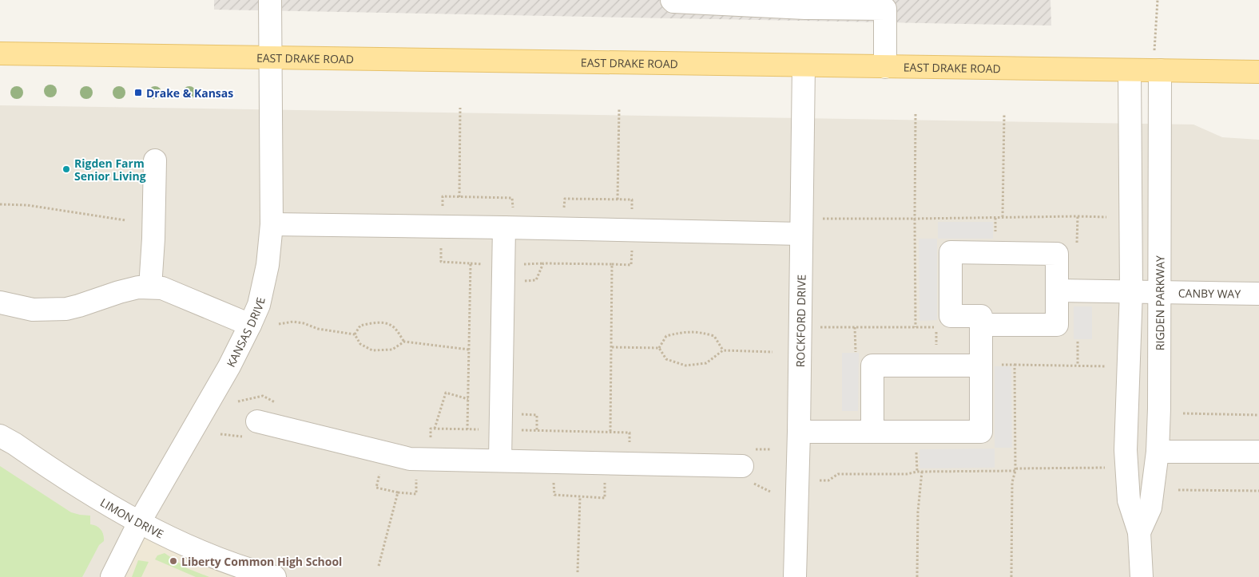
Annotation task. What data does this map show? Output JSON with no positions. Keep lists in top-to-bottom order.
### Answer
{
  "streets": {
    "main road": ["EAST DRAKE ROAD"],
    "street": [
      "CANBY WAY",
      "RIGDEN PARKWAY",
      "ROCKFORD DRIVE",
      "KANSAS DRIVE",
      "LIMON DRIVE"
    ]
  },
  "crossings": [
    ["EAST DRAKE ROAD", "RIGDEN PARKWAY"],
    ["EAST DRAKE ROAD", "ROCKFORD DRIVE"],
    ["EAST DRAKE ROAD", "KANSAS DRIVE"],
    ["CANBY WAY", "RIGDEN PARKWAY"],
    ["KANSAS DRIVE", "LIMON DRIVE"]
  ],
  "places": {
    "transit": ["Drake & Kansas"],
    "other": ["Rigden Farm Senior Living", "Liberty Common High School"]
  }
}
